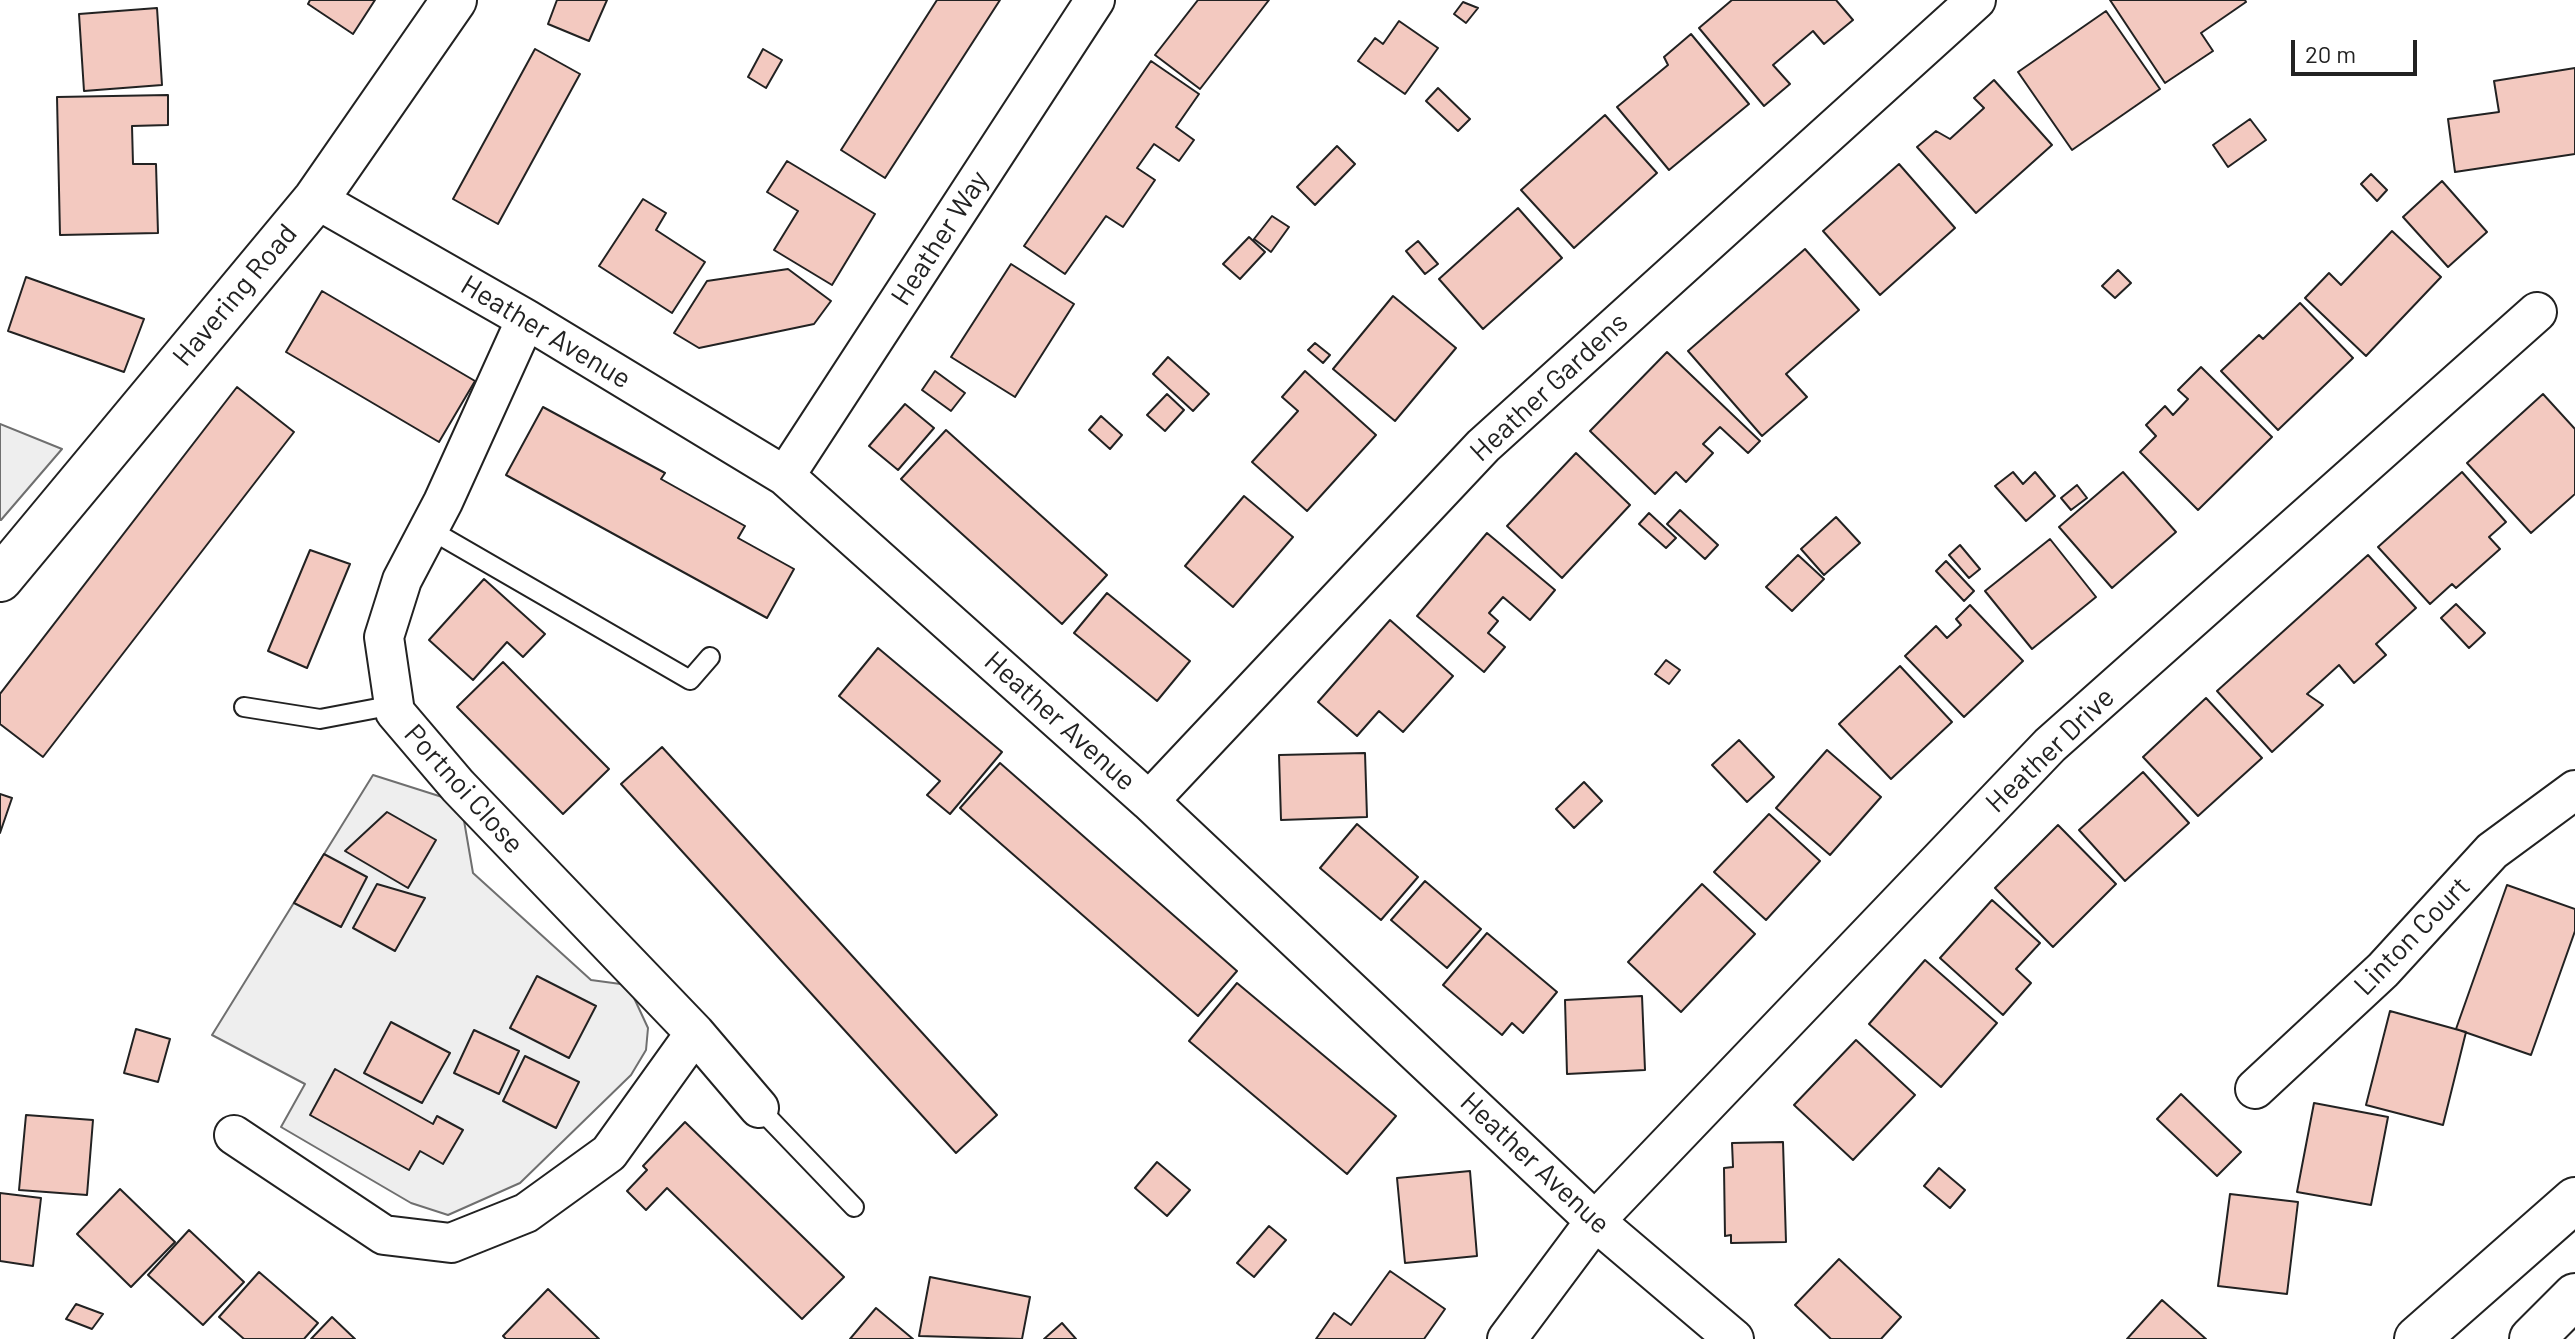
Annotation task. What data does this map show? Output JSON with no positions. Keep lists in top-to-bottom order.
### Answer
{
  "streets": {
    "main road": ["Havering Road"],
    "street": [
      "Heather Way",
      "Heather Avenue",
      "Heather Gardens",
      "Heather Drive",
      "Portnoi Close",
      "Linton Court"
    ]
  },
  "crossings": [
    ["Heather Way", "Heather Avenue"],
    ["Havering Road", "Heather Avenue"],
    ["Heather Avenue", "Heather Gardens"],
    ["Heather Avenue", "Heather Drive"],
    ["Heather Avenue", "Portnoi Close"]
  ],
  "scale_bar": "20 m"
}
